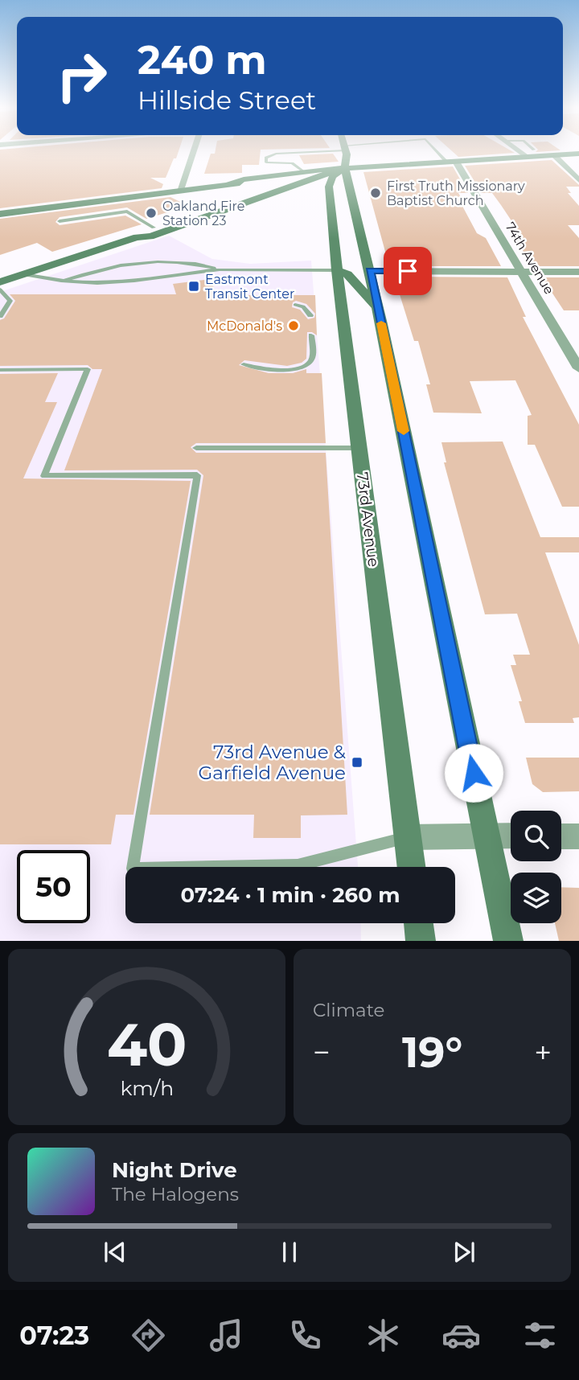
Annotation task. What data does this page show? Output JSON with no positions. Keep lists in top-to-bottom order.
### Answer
{
  "streets": {
    "main road": ["73rd Avenue"],
    "street": ["74th Avenue"]
  },
  "places": {
    "other": ["First Truth Missionary Baptist Church", "Oakland Fire Station 23", "McDonald's"],
    "transit": ["Eastmont Transit Center", "73rd Avenue & Garfield Avenue"]
  },
  "page": {
    "turn": ["240 m", "Hillside Street"],
    "limit": "50",
    "trip": "07:24 · 1 min · 260 m",
    "tile": "Climate",
    "heat": ["−", "19°", "+"],
    "song": ["Night Drive", "The Halogens"],
    "tabs": "07:23",
    "gauge": ["40", "km/h"]
  }
}
